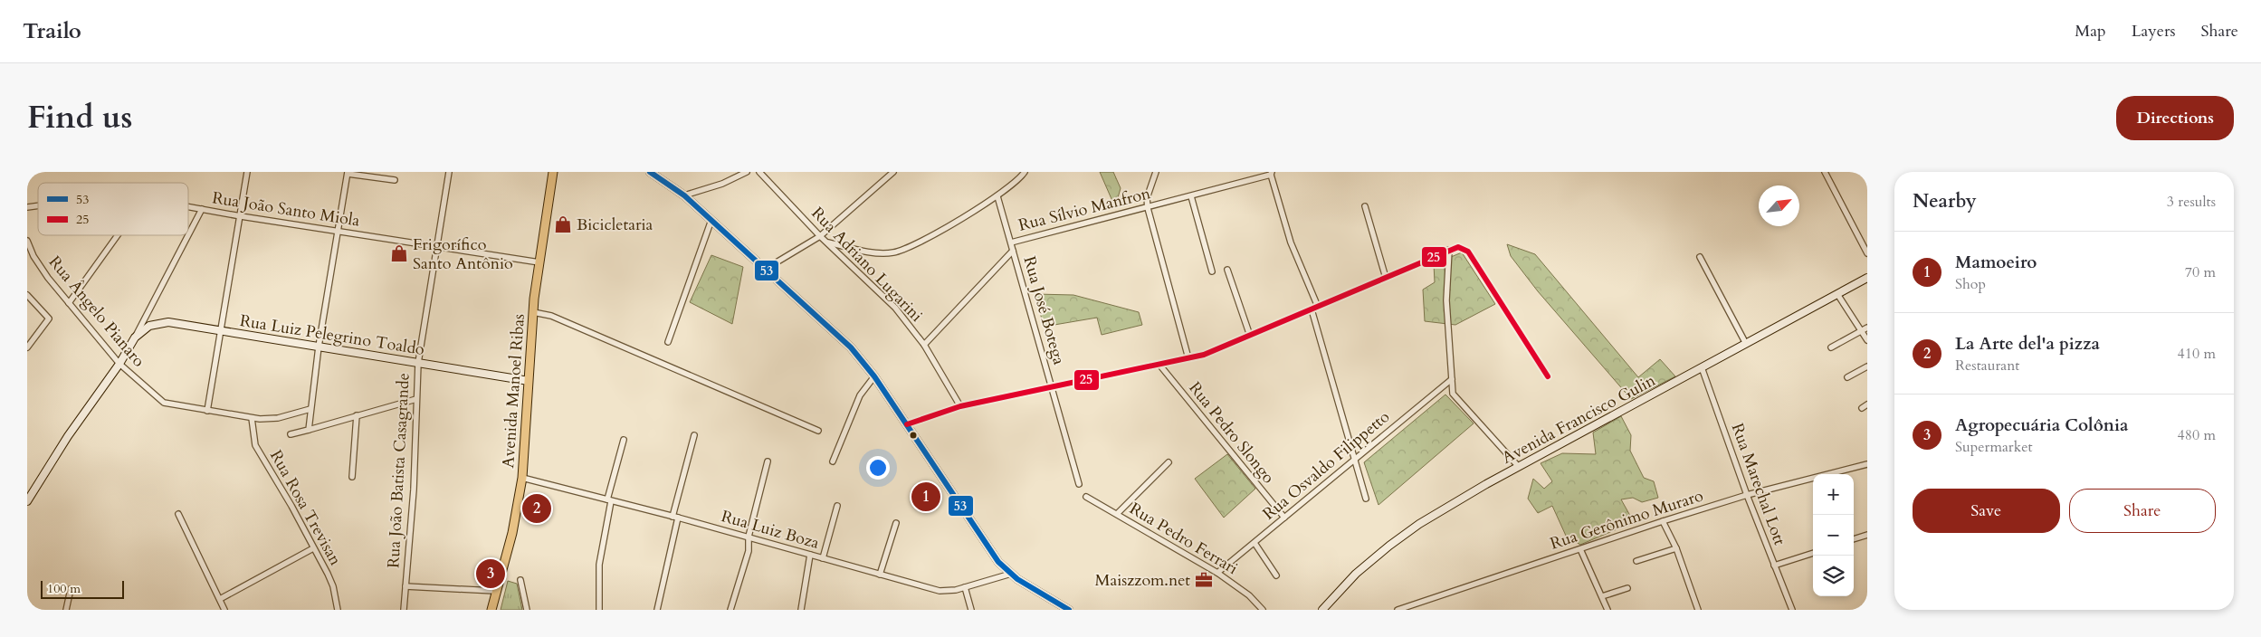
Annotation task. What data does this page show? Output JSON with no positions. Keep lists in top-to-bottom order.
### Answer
{
  "streets": {
    "main road": ["Avenida Manoel Ribas"],
    "street": [
      "Rua João Santo Miola",
      "Rua Sílvio Manfron",
      "Rua Adriano Lugarini",
      "Rua José Botega",
      "Rua Ângelo Pianaro",
      "Rua Luiz Pelegrino Toaldo",
      "Avenida Francisco Gulin",
      "Rua Pedro Slongo",
      "Rua Osvaldo Filippetto",
      "Rua João Batista Casagrande",
      "Rua Marechal Lott",
      "Rua Rosa Trevisan",
      "Rua Gerônimo Muraro",
      "Rua Luiz Boza",
      "Rua Pedro Ferrari"
    ]
  },
  "crossings": [
    ["Rua João Santo Miola", "Avenida Manoel Ribas"],
    ["Rua João Santo Miola", "Rua João Batista Casagrande"],
    ["Rua Sílvio Manfron", "Rua Adriano Lugarini"],
    ["Rua Sílvio Manfron", "Rua José Botega"],
    ["Rua Ângelo Pianaro", "Rua Rosa Trevisan"],
    ["Rua Luiz Pelegrino Toaldo", "Avenida Manoel Ribas"],
    ["Rua Luiz Pelegrino Toaldo", "Rua João Batista Casagrande"],
    ["Avenida Manoel Ribas", "Rua Luiz Boza"],
    ["Avenida Francisco Gulin", "Rua Marechal Lott"],
    ["Rua Pedro Slongo", "Rua Osvaldo Filippetto"],
    ["Rua Osvaldo Filippetto", "Rua Pedro Ferrari"],
    ["Rua Marechal Lott", "Rua Gerônimo Muraro"]
  ],
  "places": {
    "shop": ["Bicicletaria", "Frigorífico Santo Antônio"],
    "office": ["Maiszzom.net"]
  },
  "lines": ["transit line 53", "transit line 25"],
  "legend": ["53", "25"],
  "scale_bar": "100 m",
  "north": "top right",
  "page": {
    "header": "Trailo",
    "nav": ["Map", "Layers", "Share"],
    "title": "Find us",
    "buttons": [
      "Directions",
      ["Save", "Share"]
    ],
    "heading": ["Nearby", "3 results"],
    "list": [
      {
        "mark": "1",
        "name": "Mamoeiro",
        "note": "Shop",
        "value": "70 m"
      },
      {
        "mark": "2",
        "name": "La Arte del'a pizza",
        "note": "Restaurant",
        "value": "410 m"
      },
      {
        "mark": "3",
        "name": "Agropecuária Colônia",
        "note": "Supermarket",
        "value": "480 m"
      }
    ],
    "map_buttons": ["+", "−"],
    "pins": ["1", "2", "3"],
    "scale": "100 m"
  }
}
